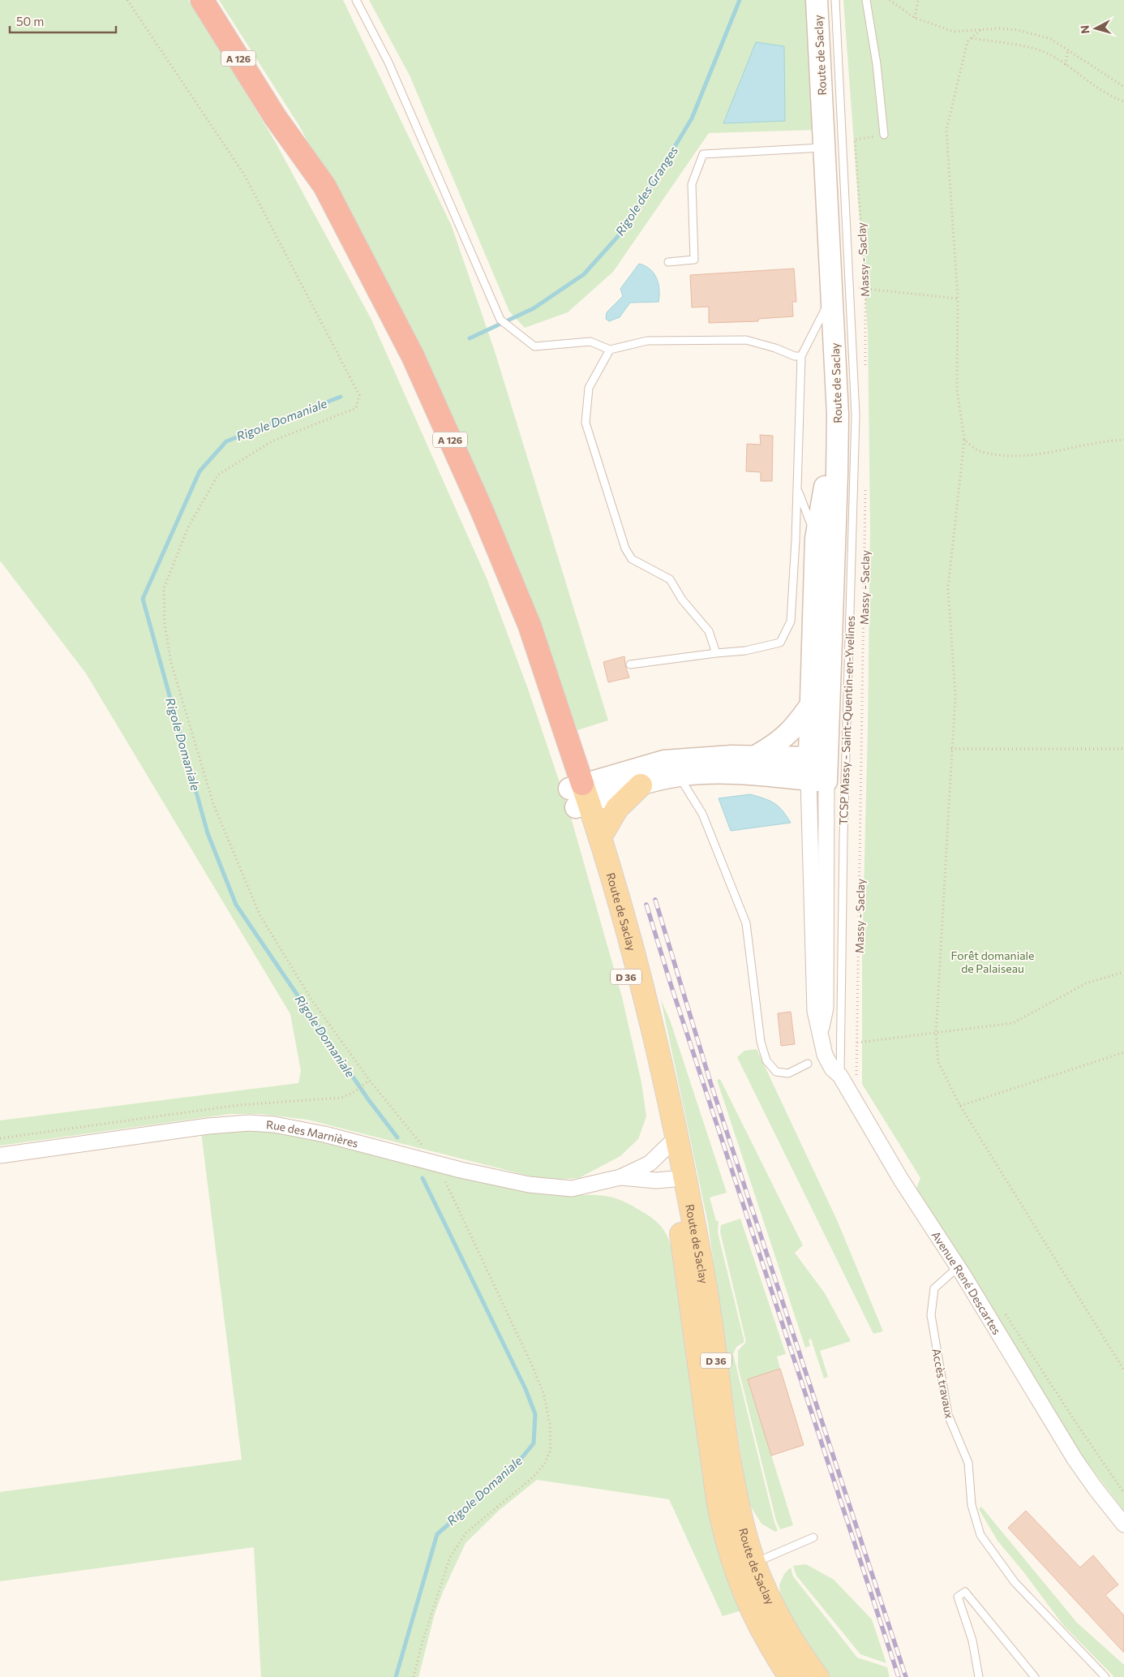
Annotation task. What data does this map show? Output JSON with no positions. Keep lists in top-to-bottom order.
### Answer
{
  "streets": {
    "highway": ["A 126"],
    "main road": ["Route de Saclay", "D 36"],
    "street": ["Rue des Marnières", "Avenue René Descartes"],
    "lane": ["TCSP Massy - Saint-Quentin-en-Yvelines", "Accès travaux"],
    "path": ["Massy - Saclay"]
  },
  "crossings": [
    ["Route de Saclay", "A 126"],
    ["Route de Saclay", "TCSP Massy - Saint-Quentin-en-Yvelines"],
    ["Route de Saclay", "Rue des Marnières"],
    ["Route de Saclay", "Avenue René Descartes"],
    ["TCSP Massy - Saint-Quentin-en-Yvelines", "Avenue René Descartes"],
    ["Avenue René Descartes", "Accès travaux"]
  ],
  "water": ["Rigole des Granges", "Rigole Domaniale"],
  "parks": ["Forêt domaniale de Palaiseau"],
  "scale_bar": "50 m",
  "north": "left"
}
